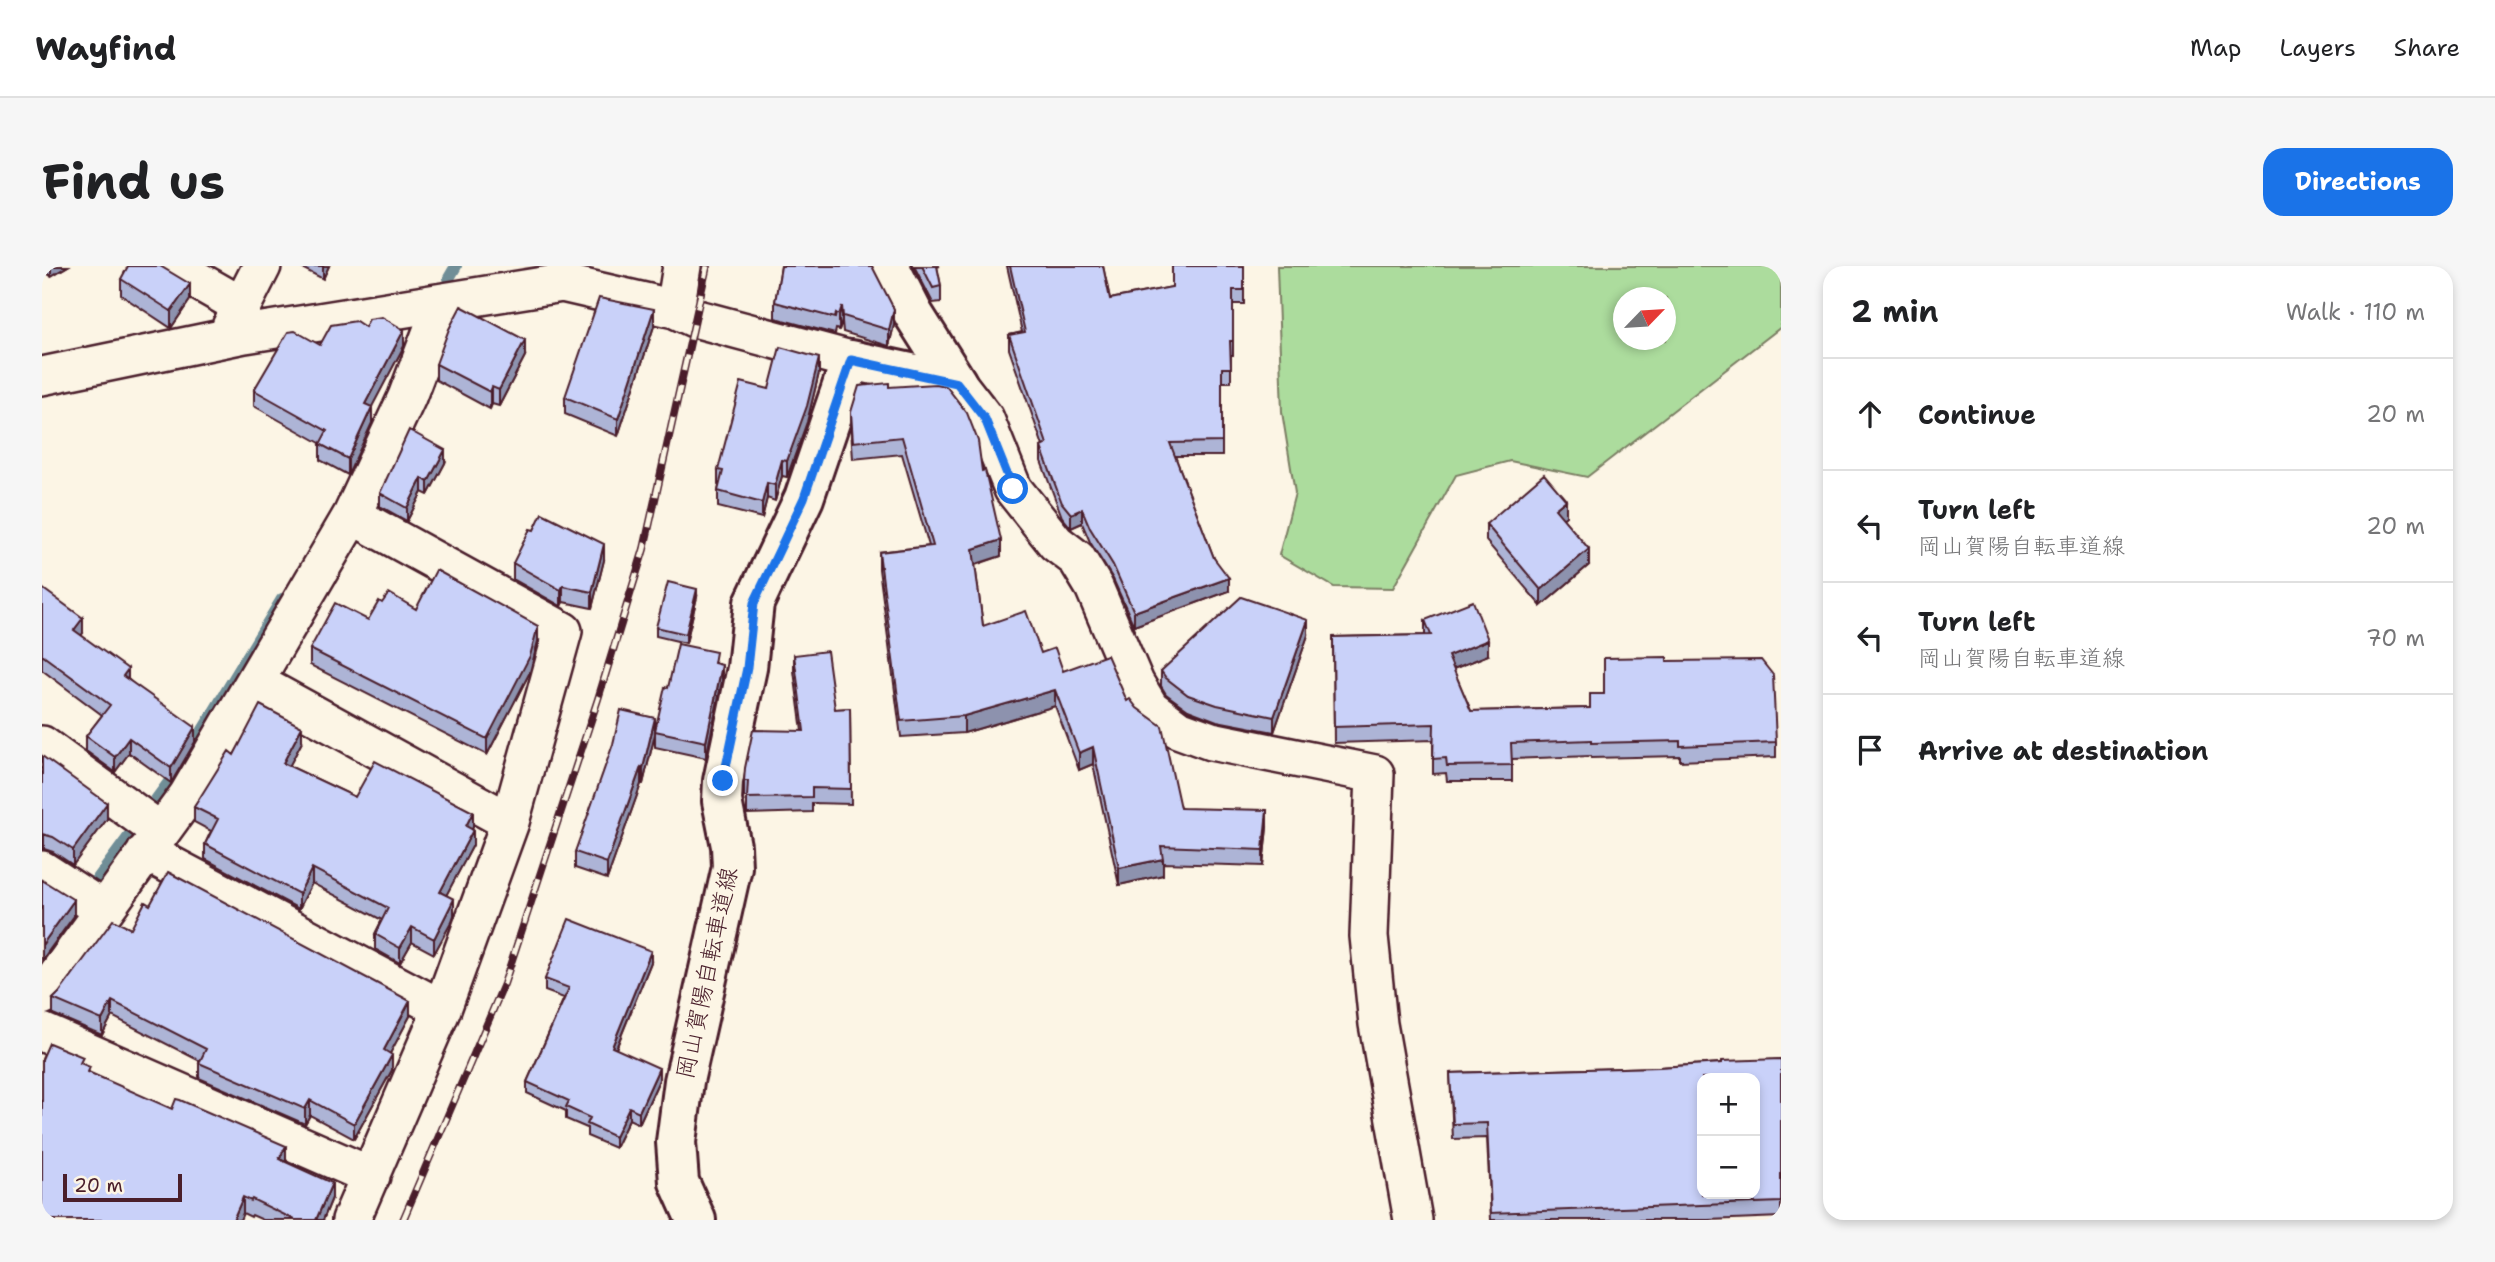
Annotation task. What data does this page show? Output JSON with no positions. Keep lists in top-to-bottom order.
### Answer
{
  "streets": {
    "main road": ["岡山賀陽自転車道線"]
  },
  "scale_bar": "20 m",
  "north": "top right",
  "page": {
    "header": "Wayfind",
    "nav": ["Map", "Layers", "Share"],
    "buttons": "Directions",
    "title": "Find us",
    "heading": ["2 min", "Walk · 110 m"],
    "list": [
      ["Continue", "20 m"],
      ["Turn left", "岡山賀陽自転車道線", "20 m"],
      ["Turn left", "岡山賀陽自転車道線", "70 m"],
      "Arrive at destination"
    ],
    "map_buttons": ["+", "−"],
    "scale": "20 m"
  }
}
